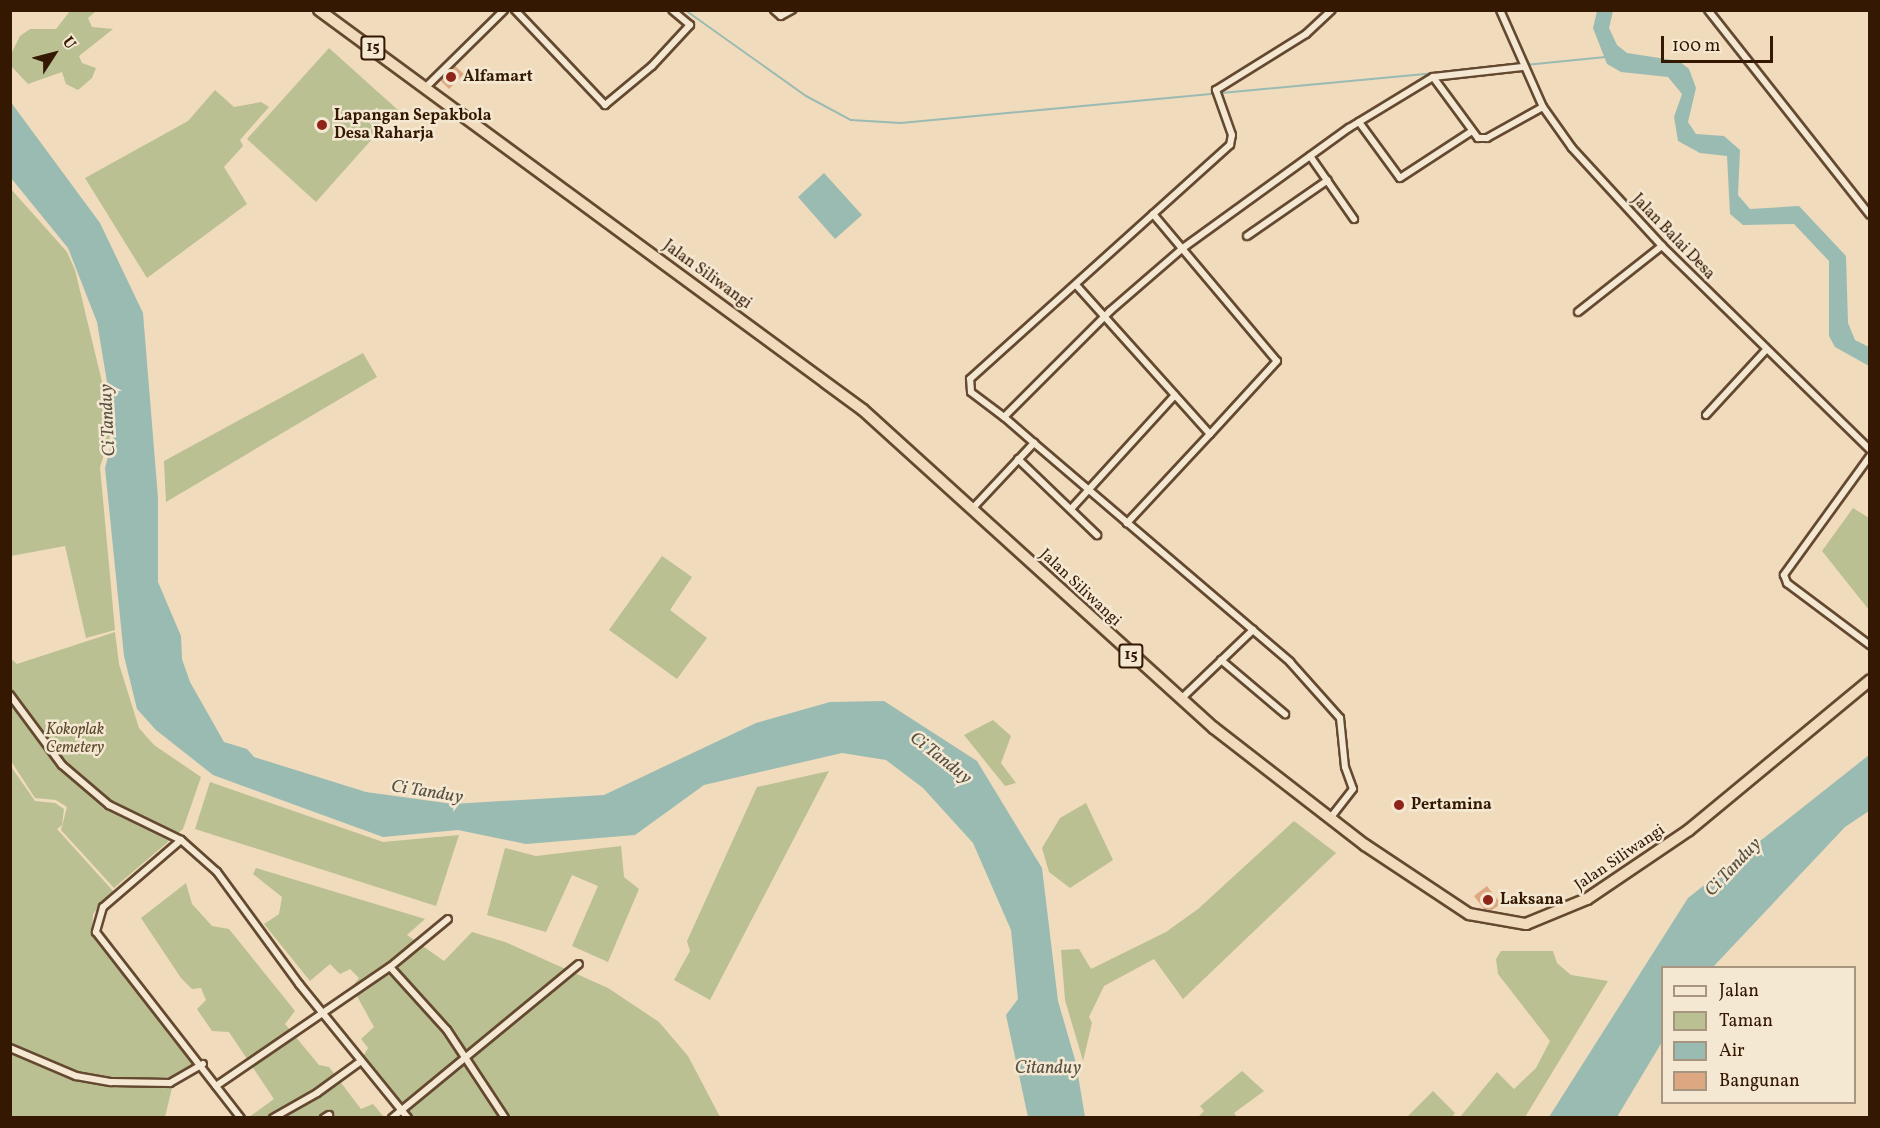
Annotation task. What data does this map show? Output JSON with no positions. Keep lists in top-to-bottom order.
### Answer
{
  "streets": {
    "highway": ["15", "Jalan Siliwangi"],
    "street": ["Jalan Balai Desa"]
  },
  "water": ["Ci Tanduy", "Citanduy"],
  "parks": ["Kokoplak Cemetery"],
  "places": [
    "Alfamart",
    "Lapangan Sepakbola Desa Raharja",
    "Pertamina",
    "Laksana"
  ],
  "legend": [
    "Jalan",
    "Taman",
    "Air",
    "Bangunan"
  ],
  "scale_bar": "100 m",
  "north": "top right"
}
